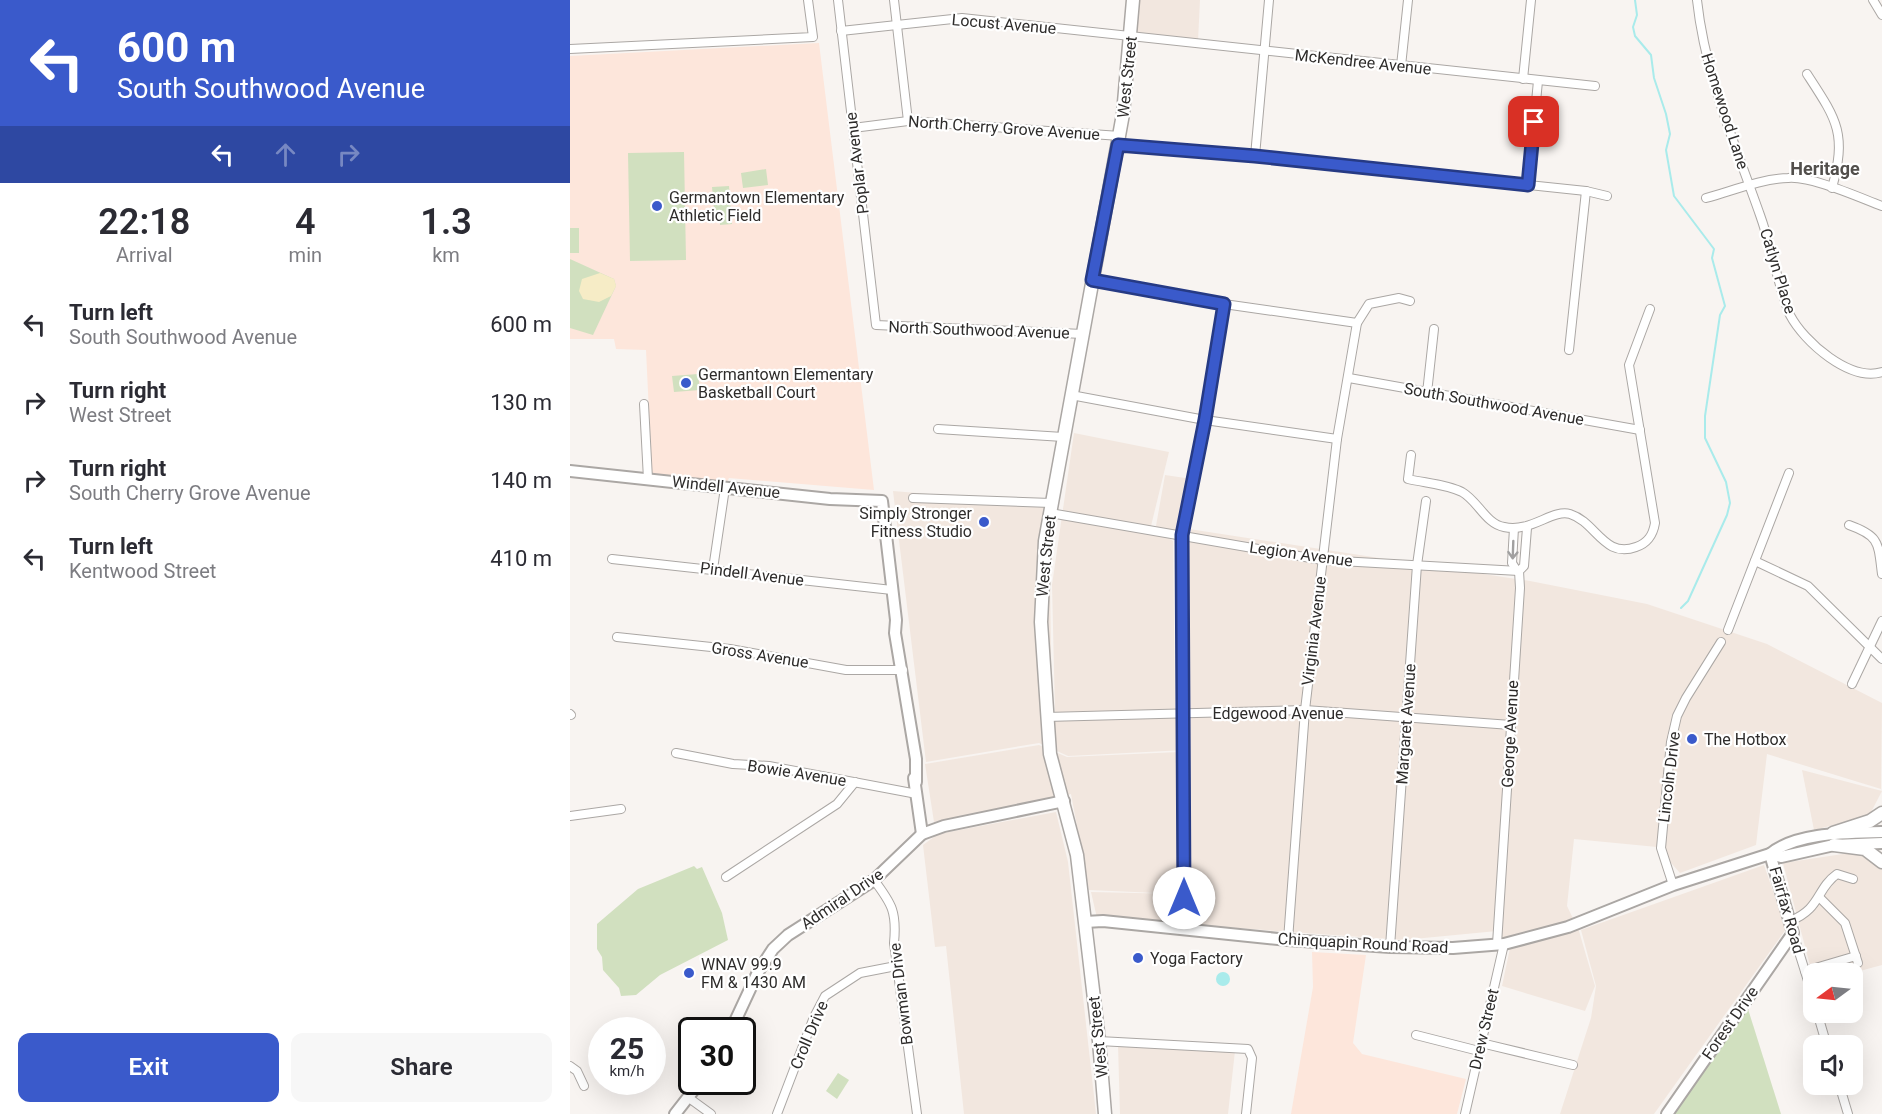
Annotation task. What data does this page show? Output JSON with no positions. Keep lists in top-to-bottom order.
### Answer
{
  "streets": {
    "main road": ["West Street"],
    "street": [
      "Locust Avenue",
      "McKendree Avenue",
      "Homewood Lane",
      "North Cherry Grove Avenue",
      "Poplar Avenue",
      "Catlyn Place",
      "North Southwood Avenue",
      "South Southwood Avenue",
      "Windell Avenue",
      "Legion Avenue",
      "Pindell Avenue",
      "Virginia Avenue",
      "Gross Avenue",
      "Edgewood Avenue",
      "Margaret Avenue",
      "George Avenue",
      "Bowie Avenue",
      "Lincoln Drive",
      "Admiral Drive",
      "Fairfax Road",
      "Chinquapin Round Road",
      "Bowman Drive",
      "Forest Drive",
      "Drew Street",
      "Croll Drive"
    ]
  },
  "crossings": [
    ["Locust Avenue", "McKendree Avenue"],
    ["Locust Avenue", "West Street"],
    ["Locust Avenue", "Poplar Avenue"],
    ["McKendree Avenue", "West Street"],
    ["West Street", "North Cherry Grove Avenue"],
    ["West Street", "North Southwood Avenue"],
    ["West Street", "Legion Avenue"],
    ["West Street", "Edgewood Avenue"],
    ["West Street", "Admiral Drive"],
    ["West Street", "Chinquapin Round Road"],
    ["Homewood Lane", "Catlyn Place"],
    ["North Cherry Grove Avenue", "Poplar Avenue"],
    ["Poplar Avenue", "North Southwood Avenue"],
    ["South Southwood Avenue", "Virginia Avenue"],
    ["Windell Avenue", "Pindell Avenue"],
    ["Legion Avenue", "Virginia Avenue"],
    ["Legion Avenue", "Margaret Avenue"],
    ["Legion Avenue", "George Avenue"],
    ["Virginia Avenue", "Edgewood Avenue"],
    ["Virginia Avenue", "Chinquapin Round Road"],
    ["Edgewood Avenue", "Margaret Avenue"],
    ["Edgewood Avenue", "George Avenue"],
    ["Margaret Avenue", "Chinquapin Round Road"],
    ["George Avenue", "Chinquapin Round Road"],
    ["George Avenue", "Drew Street"],
    ["Lincoln Drive", "Chinquapin Round Road"],
    ["Admiral Drive", "Bowman Drive"],
    ["Fairfax Road", "Chinquapin Round Road"],
    ["Fairfax Road", "Forest Drive"],
    ["Chinquapin Round Road", "Drew Street"],
    ["Bowman Drive", "Croll Drive"]
  ],
  "districts": ["Heritage"],
  "places": [
    "Germantown Elementary Athletic Field",
    "Germantown Elementary Basketball Court",
    "Simply Stronger Fitness Studio",
    "The Hotbox",
    "Yoga Factory",
    "WNAV 99.9 FM & 1430 AM"
  ],
  "north": "left",
  "page": {
    "turn": ["600 m", "South Southwood Avenue"],
    "eta": [
      "22:18",
      "Arrival",
      "4",
      "min",
      "1.3",
      "km"
    ],
    "list": [
      {
        "name": "Turn left",
        "note": "South Southwood Avenue",
        "value": "600 m"
      },
      {
        "name": "Turn right",
        "note": "West Street",
        "value": "130 m"
      },
      {
        "name": "Turn right",
        "note": "South Cherry Grove Avenue",
        "value": "140 m"
      },
      {
        "name": "Turn left",
        "note": "Kentwood Street",
        "value": "410 m"
      }
    ],
    "speed": "25 km/h",
    "limit": "30",
    "buttons": ["Exit", "Share"]
  }
}
